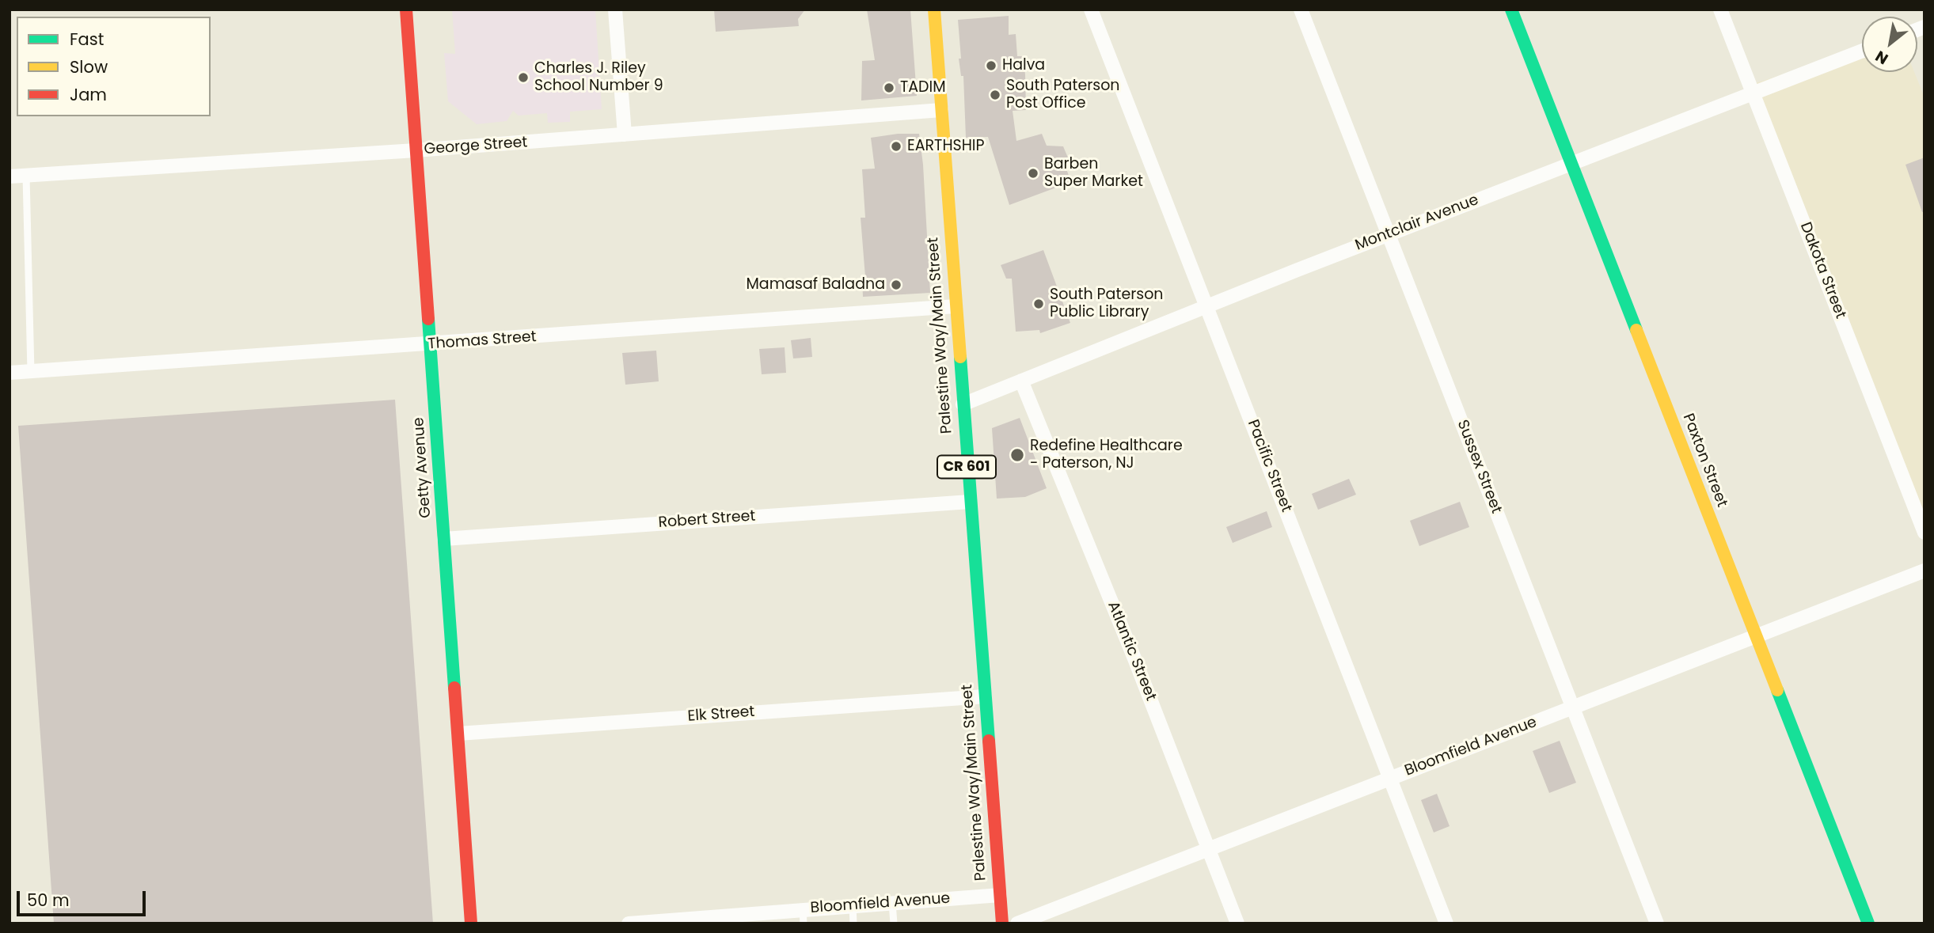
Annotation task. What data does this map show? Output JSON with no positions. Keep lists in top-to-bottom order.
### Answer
{
  "streets": {
    "street": [
      "George Street",
      "Montclair Avenue",
      "Dakota Street",
      "Palestine Way/Main Street",
      "Thomas Street",
      "Paxton Street",
      "Pacific Street",
      "CR 601",
      "Sussex Street",
      "Getty Avenue",
      "Robert Street",
      "Atlantic Street",
      "Elk Street",
      "Bloomfield Avenue"
    ]
  },
  "crossings": [
    ["George Street", "Palestine Way/Main Street"],
    ["George Street", "Getty Avenue"],
    ["Montclair Avenue", "Dakota Street"],
    ["Montclair Avenue", "Palestine Way/Main Street"],
    ["Montclair Avenue", "Paxton Street"],
    ["Montclair Avenue", "Pacific Street"],
    ["Montclair Avenue", "Sussex Street"],
    ["Montclair Avenue", "Atlantic Street"],
    ["Palestine Way/Main Street", "Thomas Street"],
    ["Palestine Way/Main Street", "Robert Street"],
    ["Palestine Way/Main Street", "Elk Street"],
    ["Palestine Way/Main Street", "Bloomfield Avenue"],
    ["Thomas Street", "Getty Avenue"],
    ["Paxton Street", "Bloomfield Avenue"],
    ["Pacific Street", "Bloomfield Avenue"],
    ["Sussex Street", "Bloomfield Avenue"],
    ["Getty Avenue", "Robert Street"],
    ["Getty Avenue", "Elk Street"],
    ["Atlantic Street", "Bloomfield Avenue"]
  ],
  "places": [
    "Halva",
    "Charles J. Riley School Number 9",
    "TADIM",
    "South Paterson Post Office",
    "EARTHSHIP",
    "Barben Super Market",
    "Mamasaf Baladna",
    "South Paterson Public Library",
    "Redefine Healthcare - Paterson, NJ"
  ],
  "legend": ["Fast", "Slow", "Jam"],
  "scale_bar": "50 m",
  "north": "bottom left"
}
